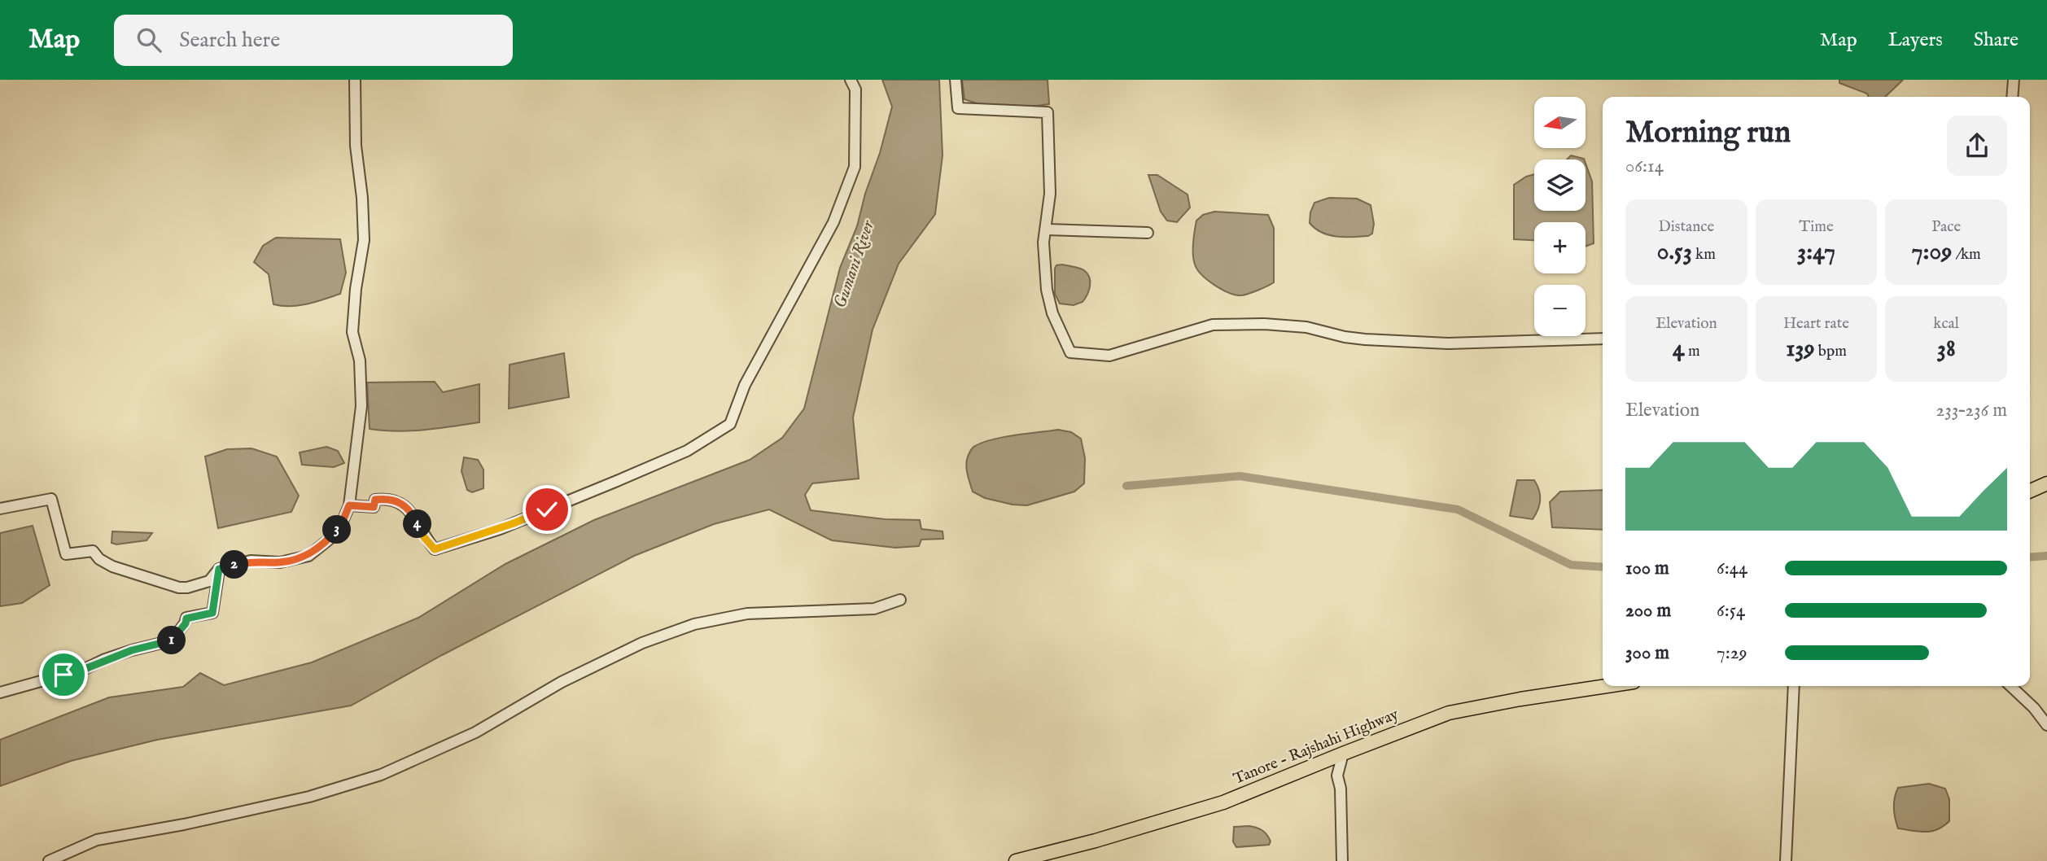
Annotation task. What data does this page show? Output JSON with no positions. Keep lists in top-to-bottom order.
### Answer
{
  "streets": {
    "main road": ["Tanore - Rajshahi Highway"]
  },
  "water": ["Gumani River"],
  "north": "left",
  "page": {
    "header": "Map",
    "search": "Search here",
    "nav": ["Map", "Layers", "Share"],
    "map_buttons": ["+", "−"],
    "heading": ["Morning run", "06:14"],
    "stats": [
      ["Distance", "0.53 km"],
      ["Time", "3:47"],
      ["Pace", "7:09 /km"],
      ["Elevation", "4 m"],
      ["Heart rate", "139 bpm"],
      ["kcal", "38"]
    ],
    "chart": ["Elevation", "233–236 m"],
    "pins": [
      "4",
      "3",
      "2",
      "1"
    ],
    "list": [
      {
        "name": "100 m",
        "note": "6:44"
      },
      {
        "name": "200 m",
        "note": "6:54"
      },
      {
        "name": "300 m",
        "note": "7:29"
      }
    ]
  }
}
